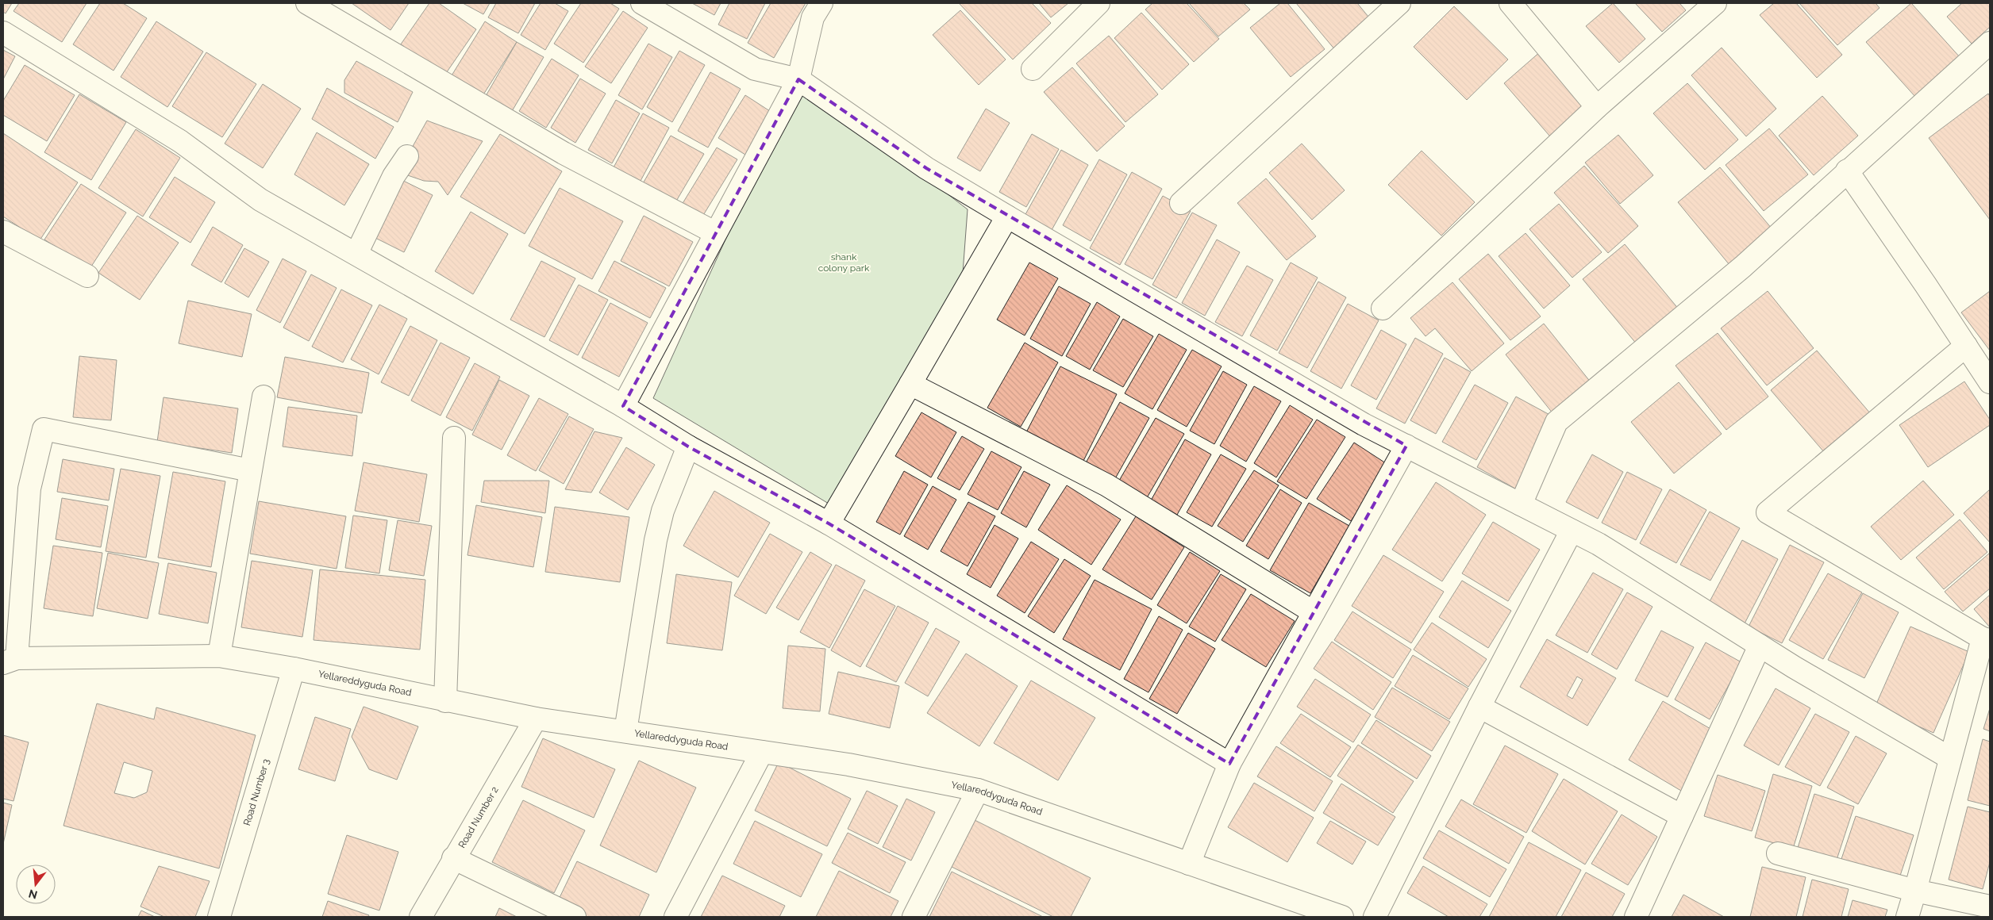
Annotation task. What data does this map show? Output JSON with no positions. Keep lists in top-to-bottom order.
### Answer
{
  "streets": {
    "street": ["Yellareddyguda Road", "Road Number 3", "Road Number 2"]
  },
  "crossings": [
    ["Yellareddyguda Road", "Road Number 3"],
    ["Yellareddyguda Road", "Road Number 2"]
  ],
  "parks": ["shank colony park"],
  "north": "bottom"
}
